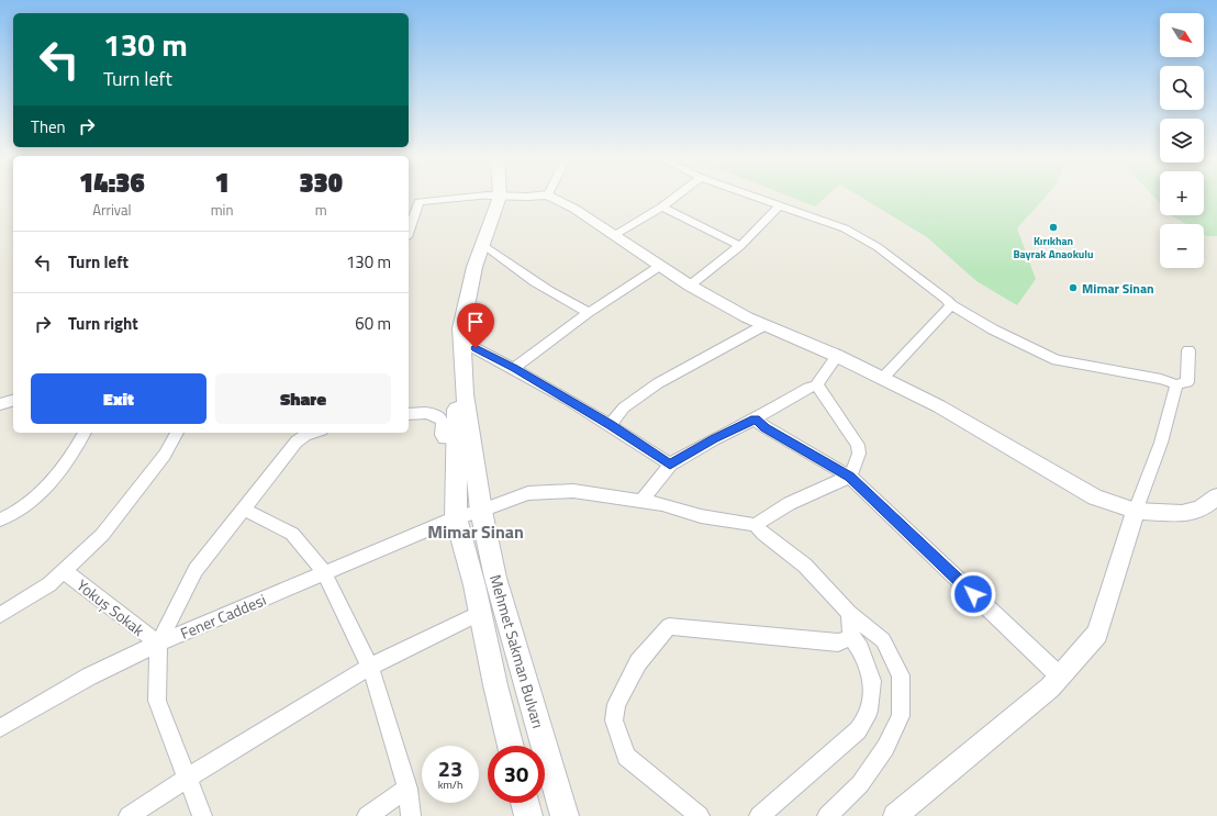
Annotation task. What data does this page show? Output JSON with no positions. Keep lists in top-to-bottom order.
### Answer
{
  "streets": {
    "main road": ["Mehmet Sakman Bulvarı"],
    "street": ["Yokuş Sokak", "Fener Caddesi"]
  },
  "crossings": [
    ["Yokuş Sokak", "Fener Caddesi"],
    ["Fener Caddesi", "Mehmet Sakman Bulvarı"]
  ],
  "districts": ["Mimar Sinan"],
  "places": ["Kırıkhan Bayrak Anaokulu", "Mimar Sinan"],
  "north": "bottom right",
  "page": {
    "map_buttons": ["+", "−"],
    "turn": ["130 m", "Turn left"],
    "then": "Then",
    "eta": [
      "14:36",
      "Arrival",
      "1",
      "min",
      "330",
      "m"
    ],
    "list": [
      {
        "name": "Turn left",
        "value": "130 m"
      },
      {
        "name": "Turn right",
        "value": "60 m"
      }
    ],
    "buttons": ["Exit", "Share"],
    "speed": "23 km/h",
    "limit": "30"
  }
}
